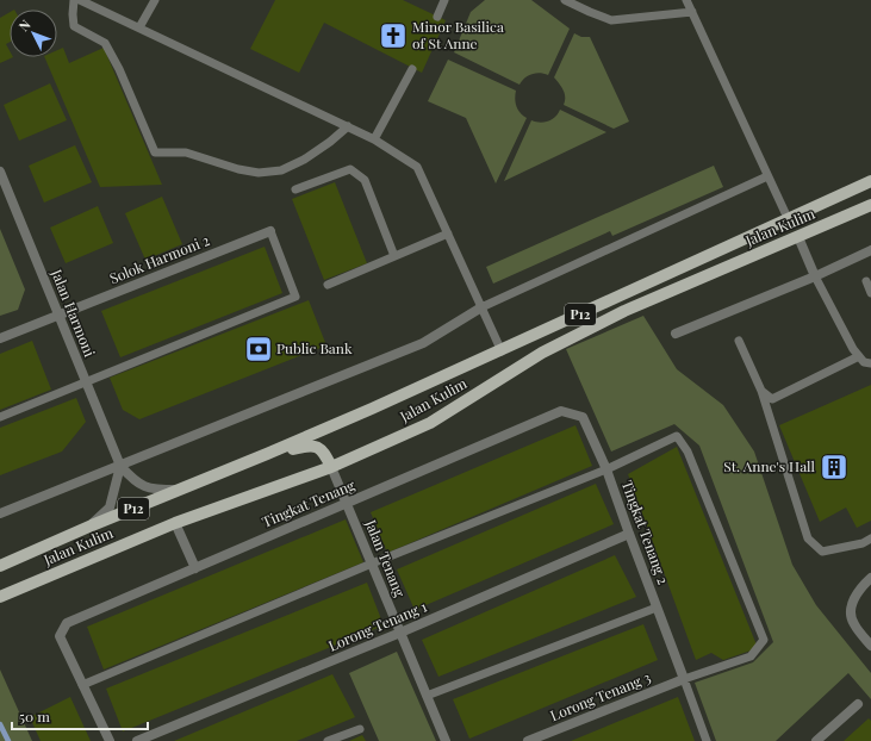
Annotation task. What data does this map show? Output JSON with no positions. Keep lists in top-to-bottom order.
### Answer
{
  "streets": {
    "main road": ["Jalan Kulim", "P12"],
    "street": [
      "Solok Harmoni 2",
      "Jalan Harmoni",
      "Tingkat Tenang",
      "Tingkat Tenang 2",
      "Jalan Tenang",
      "Lorong Tenang 1",
      "Lorong Tenang 3"
    ]
  },
  "crossings": [
    ["Jalan Kulim", "Jalan Tenang"],
    ["Solok Harmoni 2", "Jalan Harmoni"],
    ["Tingkat Tenang", "Tingkat Tenang 2"],
    ["Tingkat Tenang", "Jalan Tenang"],
    ["Tingkat Tenang 2", "Lorong Tenang 1"],
    ["Tingkat Tenang 2", "Lorong Tenang 3"],
    ["Jalan Tenang", "Lorong Tenang 1"]
  ],
  "places": {
    "church": ["Minor Basilica of St Anne"],
    "bank": ["Public Bank"],
    "building": ["St. Anne's Hall"]
  },
  "scale_bar": "50 m",
  "north": "top left"
}
